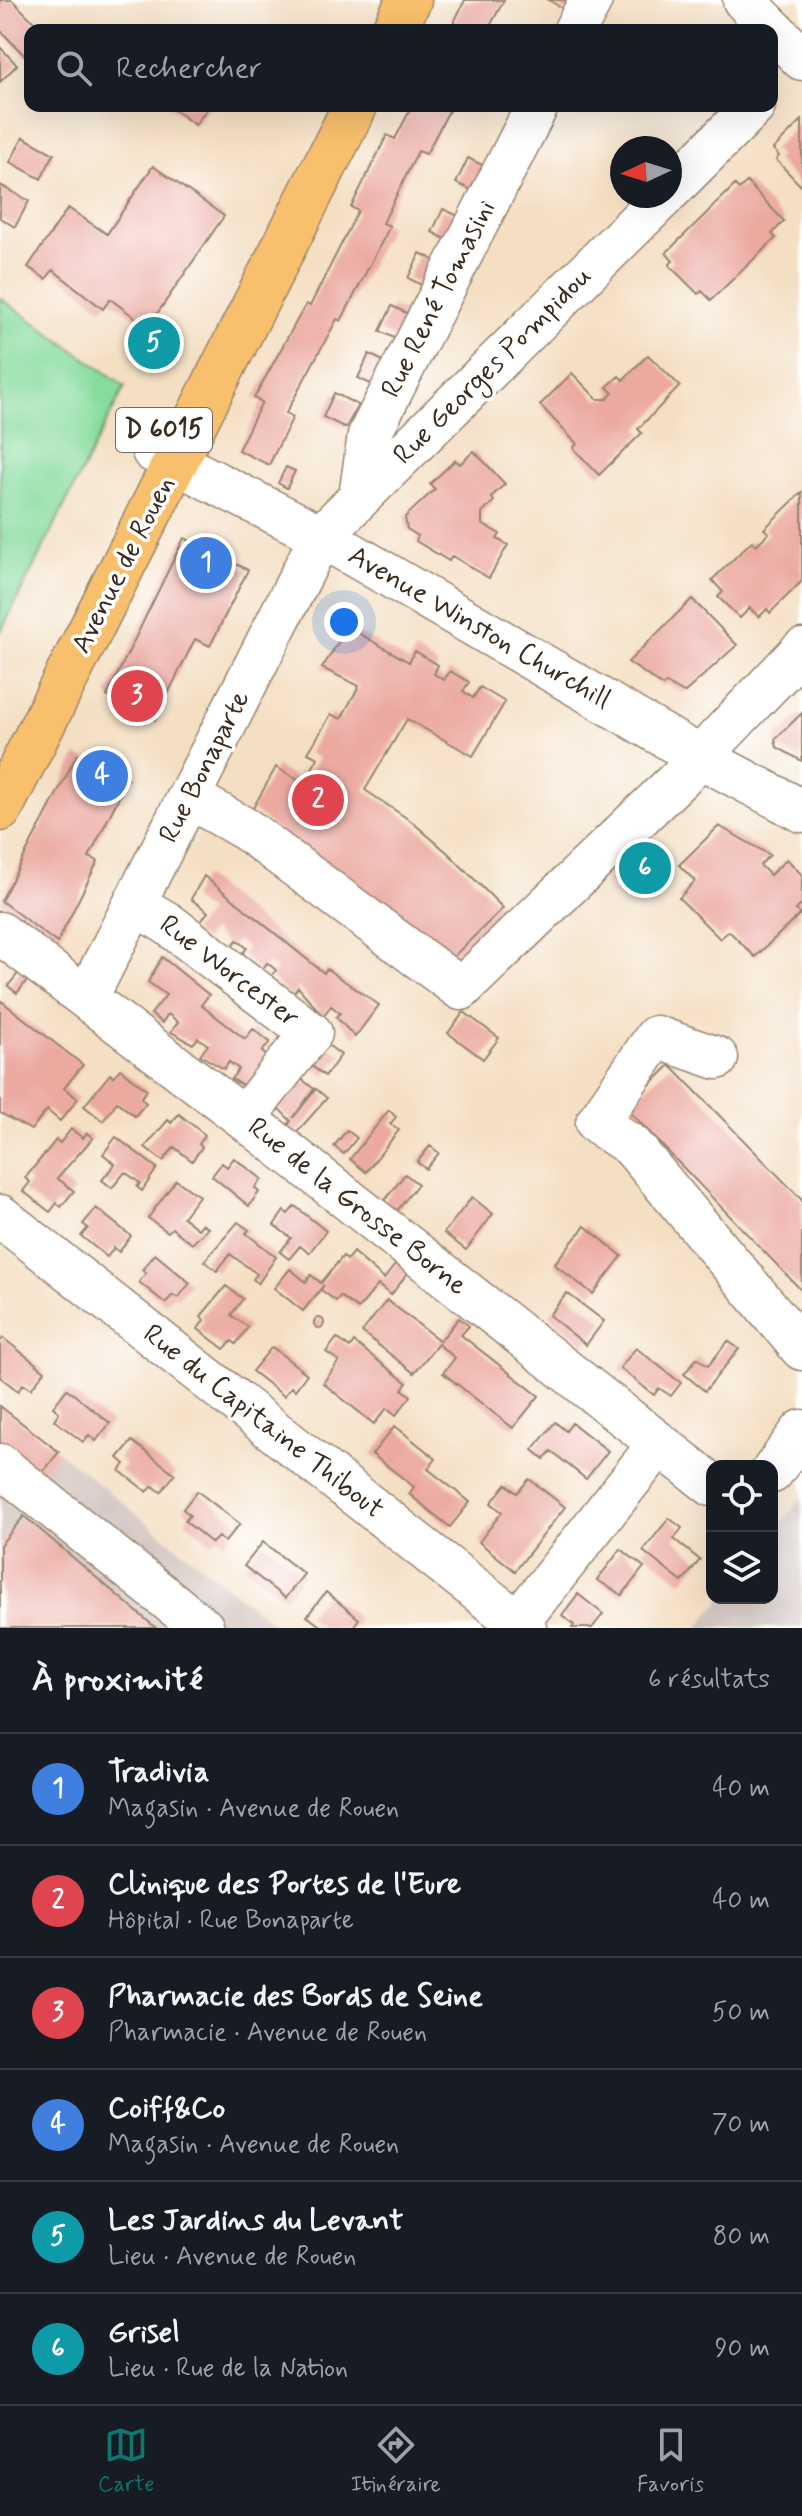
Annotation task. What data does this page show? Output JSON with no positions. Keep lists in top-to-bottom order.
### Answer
{
  "streets": {
    "main road": ["D 6015", "Avenue de Rouen"],
    "street": [
      "Rue René Tomasini",
      "Rue Georges Pompidou",
      "Avenue Winston Churchill",
      "Rue Bonaparte",
      "Rue Worcester",
      "Rue de la Grosse Borne",
      "Rue du Capitaine Thibout"
    ]
  },
  "crossings": [
    ["Rue René Tomasini", "Rue Georges Pompidou"],
    ["Rue Georges Pompidou", "Avenue Winston Churchill"],
    ["Rue Georges Pompidou", "Rue Bonaparte"],
    ["Avenue de Rouen", "Avenue Winston Churchill"],
    ["Avenue Winston Churchill", "Rue Bonaparte"],
    ["Rue Bonaparte", "Rue Worcester"],
    ["Rue Bonaparte", "Rue de la Grosse Borne"],
    ["Rue Worcester", "Rue de la Grosse Borne"]
  ],
  "north": "left",
  "page": {
    "search": "Rechercher",
    "pins": [
      "5",
      "1",
      "3",
      "4",
      "2",
      "6"
    ],
    "heading": ["À proximité", "6 résultats"],
    "list": [
      {
        "mark": "1",
        "name": "Tradivia",
        "note": "Magasin · Avenue de Rouen",
        "value": "40 m"
      },
      {
        "mark": "2",
        "name": "Clinique des Portes de l'Eure",
        "note": "Hôpital · Rue Bonaparte",
        "value": "40 m"
      },
      {
        "mark": "3",
        "name": "Pharmacie des Bords de Seine",
        "note": "Pharmacie · Avenue de Rouen",
        "value": "50 m"
      },
      {
        "mark": "4",
        "name": "Coiff&Co",
        "note": "Magasin · Avenue de Rouen",
        "value": "70 m"
      },
      {
        "mark": "5",
        "name": "Les Jardins du Levant",
        "note": "Lieu · Avenue de Rouen",
        "value": "80 m"
      },
      {
        "mark": "6",
        "name": "Grisel",
        "note": "Lieu · Rue de la Nation",
        "value": "90 m"
      }
    ],
    "nav": ["Carte", "Itinéraire", "Favoris"]
  }
}
